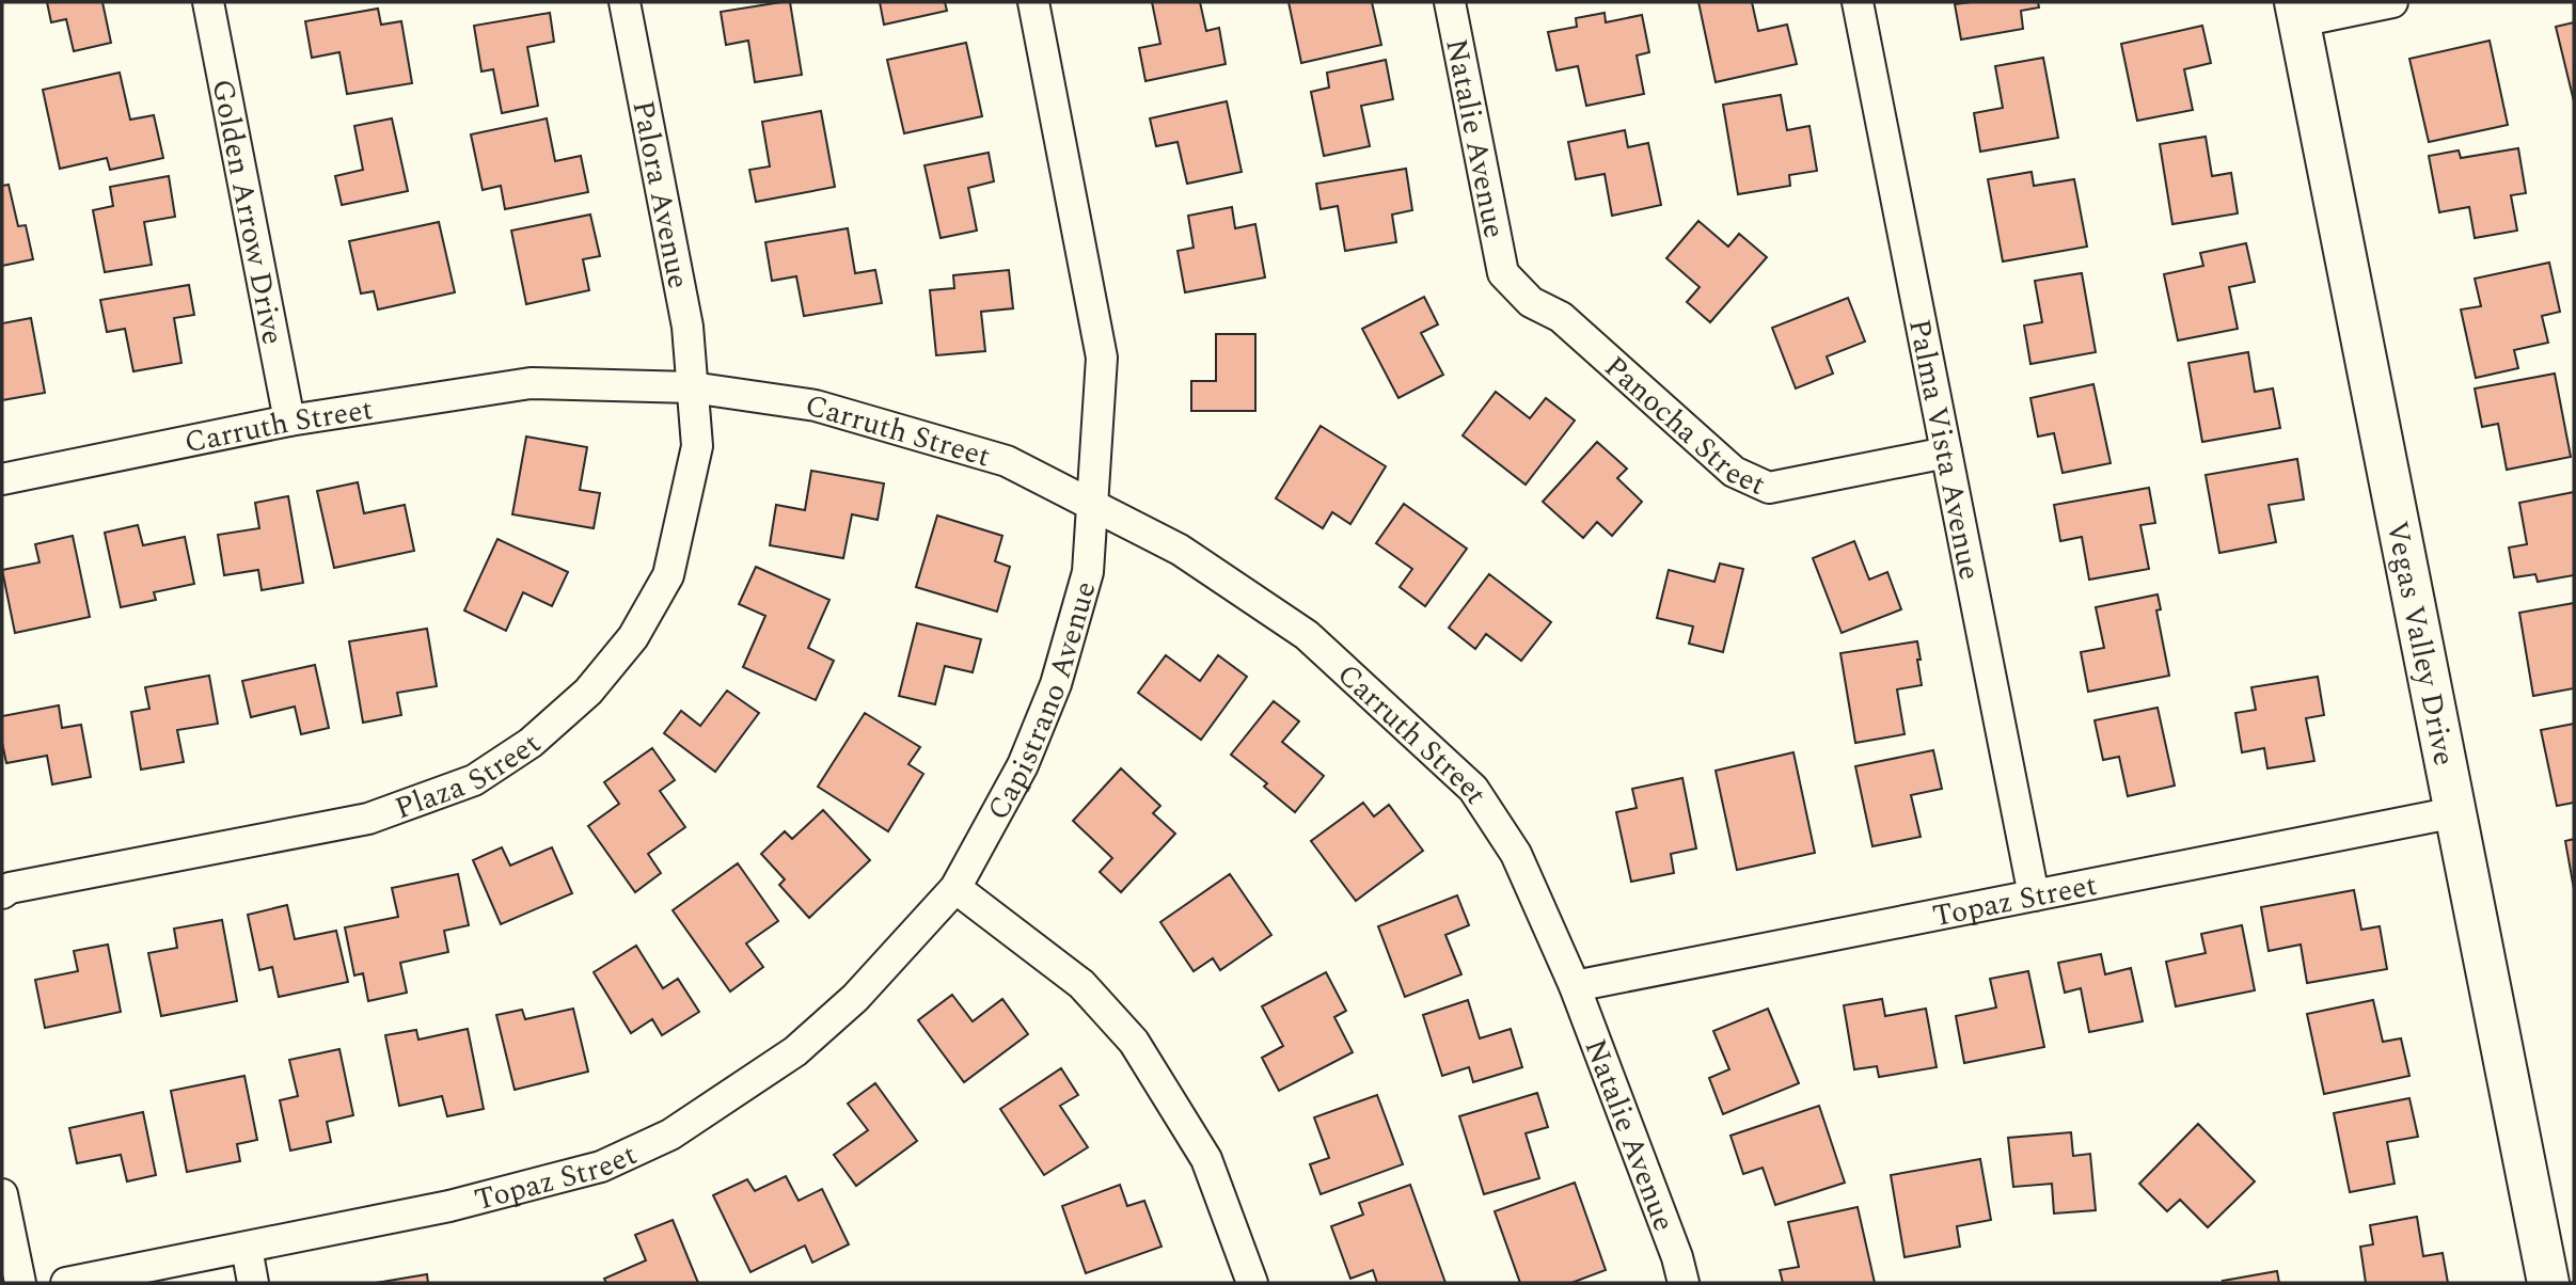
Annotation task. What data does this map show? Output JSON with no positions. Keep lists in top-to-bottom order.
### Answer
{
  "streets": {
    "street": [
      "Natalie Avenue",
      "Palora Avenue",
      "Golden Arrow Drive",
      "Panocha Street",
      "Carruth Street",
      "Palma Vista Avenue",
      "Vegas Valley Drive",
      "Capistrano Avenue",
      "Plaza Street",
      "Topaz Street"
    ]
  },
  "crossings": [
    ["Natalie Avenue", "Panocha Street"],
    ["Natalie Avenue", "Carruth Street"],
    ["Natalie Avenue", "Topaz Street"],
    ["Palora Avenue", "Carruth Street"],
    ["Palora Avenue", "Plaza Street"],
    ["Golden Arrow Drive", "Carruth Street"],
    ["Panocha Street", "Palma Vista Avenue"],
    ["Carruth Street", "Capistrano Avenue"],
    ["Carruth Street", "Plaza Street"],
    ["Carruth Street", "Topaz Street"],
    ["Palma Vista Avenue", "Topaz Street"],
    ["Vegas Valley Drive", "Topaz Street"],
    ["Capistrano Avenue", "Topaz Street"]
  ]
}
